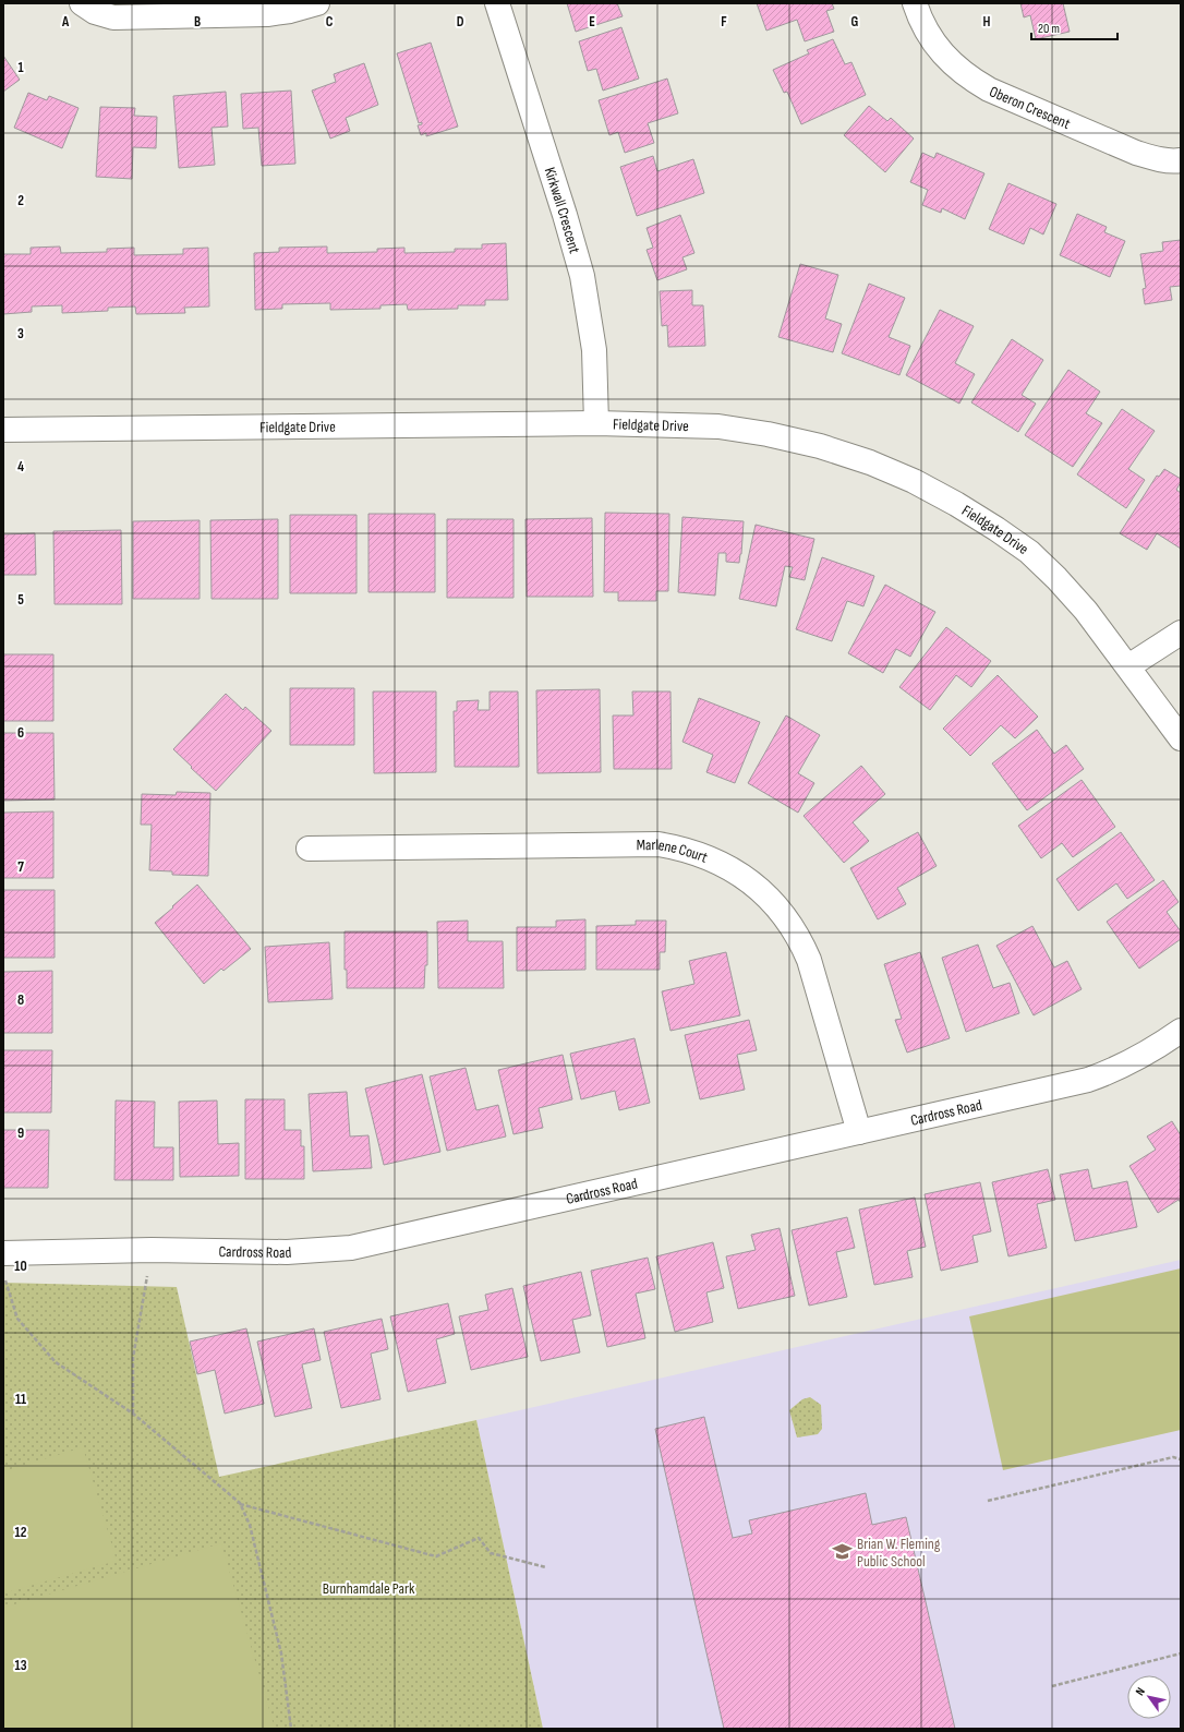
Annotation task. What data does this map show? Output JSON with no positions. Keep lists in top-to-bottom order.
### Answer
{
  "streets": {
    "street": [
      "Oberon Crescent",
      "Kirkwall Crescent",
      "Fieldgate Drive",
      "Marlene Court",
      "Cardross Road"
    ]
  },
  "crossings": [
    ["Kirkwall Crescent", "Fieldgate Drive"],
    ["Marlene Court", "Cardross Road"]
  ],
  "parks": ["Burnhamdale Park"],
  "places": {
    "school or university": ["Brian W. Fleming Public School"]
  },
  "scale_bar": "20 m",
  "north": "top left",
  "grid": {
    "columns": [
      "A",
      "B",
      "C",
      "D",
      "E",
      "F",
      "G",
      "H"
    ],
    "rows": [
      "1",
      "2",
      "3",
      "4",
      "5",
      "6",
      "7",
      "8",
      "9",
      "10",
      "11",
      "12",
      "13"
    ]
  }
}
